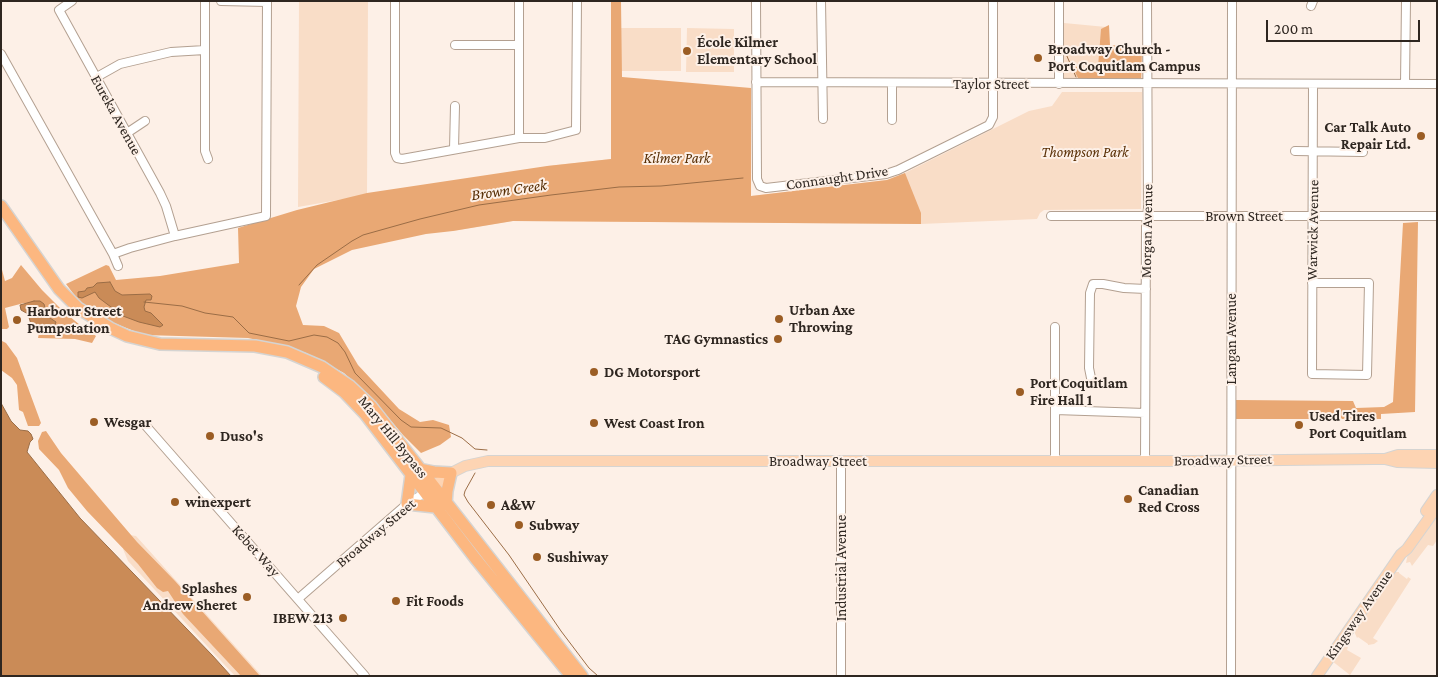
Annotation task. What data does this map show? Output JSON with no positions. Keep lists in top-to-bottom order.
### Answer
{
  "streets": {
    "highway": ["Mary Hill Bypass"],
    "main road": ["Broadway Street", "Kingsway Avenue"],
    "street": [
      "Taylor Street",
      "Eureka Avenue",
      "Connaught Drive",
      "Brown Street",
      "Warwick Avenue",
      "Morgan Avenue",
      "Langan Avenue",
      "Kebet Way",
      "Industrial Avenue"
    ]
  },
  "crossings": [
    ["Taylor Street", "Connaught Drive"],
    ["Taylor Street", "Warwick Avenue"],
    ["Taylor Street", "Morgan Avenue"],
    ["Taylor Street", "Langan Avenue"],
    ["Brown Street", "Warwick Avenue"],
    ["Brown Street", "Morgan Avenue"],
    ["Brown Street", "Langan Avenue"],
    ["Morgan Avenue", "Broadway Street"],
    ["Langan Avenue", "Broadway Street"],
    ["Mary Hill Bypass", "Broadway Street"],
    ["Broadway Street", "Kebet Way"],
    ["Broadway Street", "Industrial Avenue"]
  ],
  "water": ["Brown Creek"],
  "parks": ["Thompson Park", "Kilmer Park"],
  "places": [
    "École Kilmer Elementary School",
    "Broadway Church - Port Coquitlam Campus",
    "Car Talk Auto Repair Ltd.",
    "Urban Axe Throwing",
    "Harbour Street Pumpstation",
    "TAG Gymnastics",
    "DG Motorsport",
    "Port Coquitlam Fire Hall 1",
    "Wesgar",
    "West Coast Iron",
    "Used Tires Port Coquitlam",
    "Duso's",
    "Canadian Red Cross",
    "winexpert",
    "A&W",
    "Subway",
    "Sushiway",
    "Splashes Andrew Sheret",
    "Fit Foods",
    "IBEW 213"
  ],
  "scale_bar": "200 m"
}
